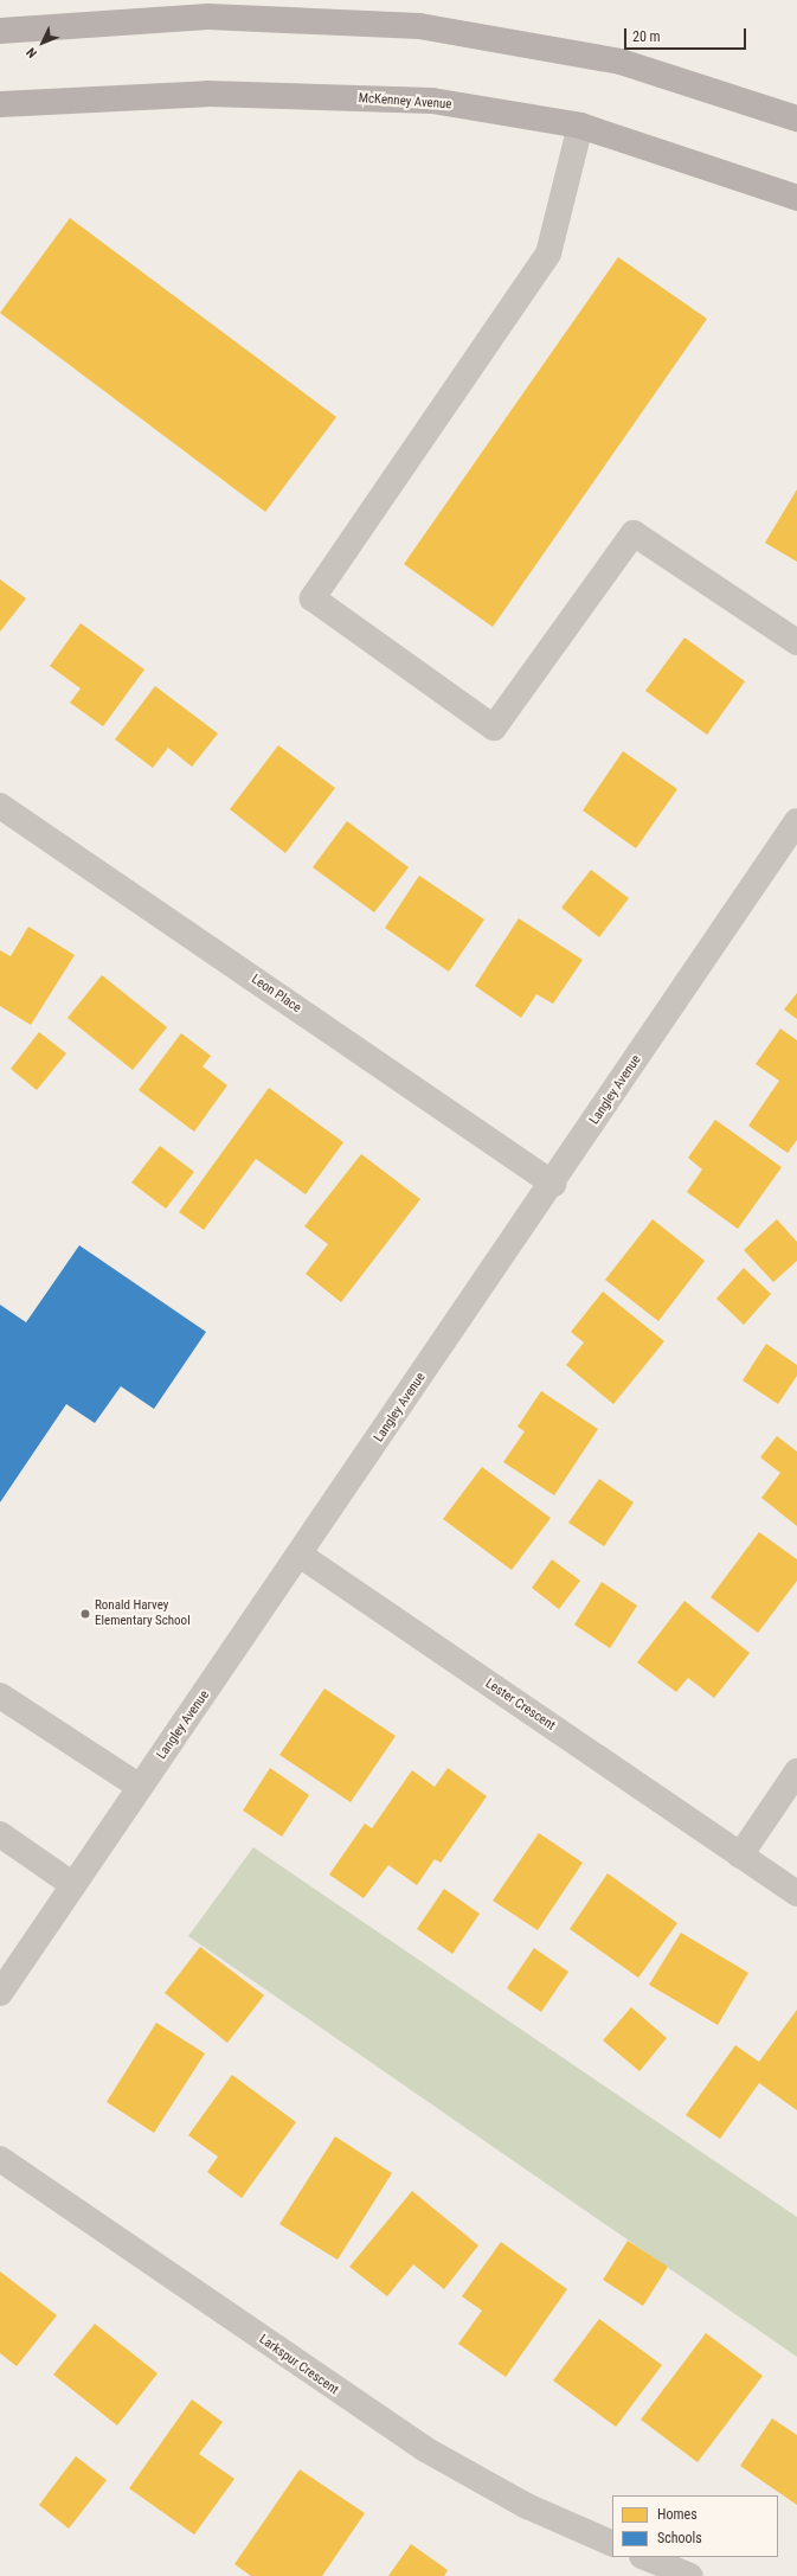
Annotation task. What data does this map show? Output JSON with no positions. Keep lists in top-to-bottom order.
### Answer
{
  "streets": {
    "main road": ["McKenney Avenue"],
    "street": [
      "Leon Place",
      "Langley Avenue",
      "Lester Crescent",
      "Larkspur Crescent"
    ]
  },
  "crossings": [
    ["Leon Place", "Langley Avenue"],
    ["Langley Avenue", "Lester Crescent"]
  ],
  "places": ["Ronald Harvey Elementary School"],
  "legend": ["Homes", "Schools"],
  "scale_bar": "20 m",
  "north": "bottom left"
}
